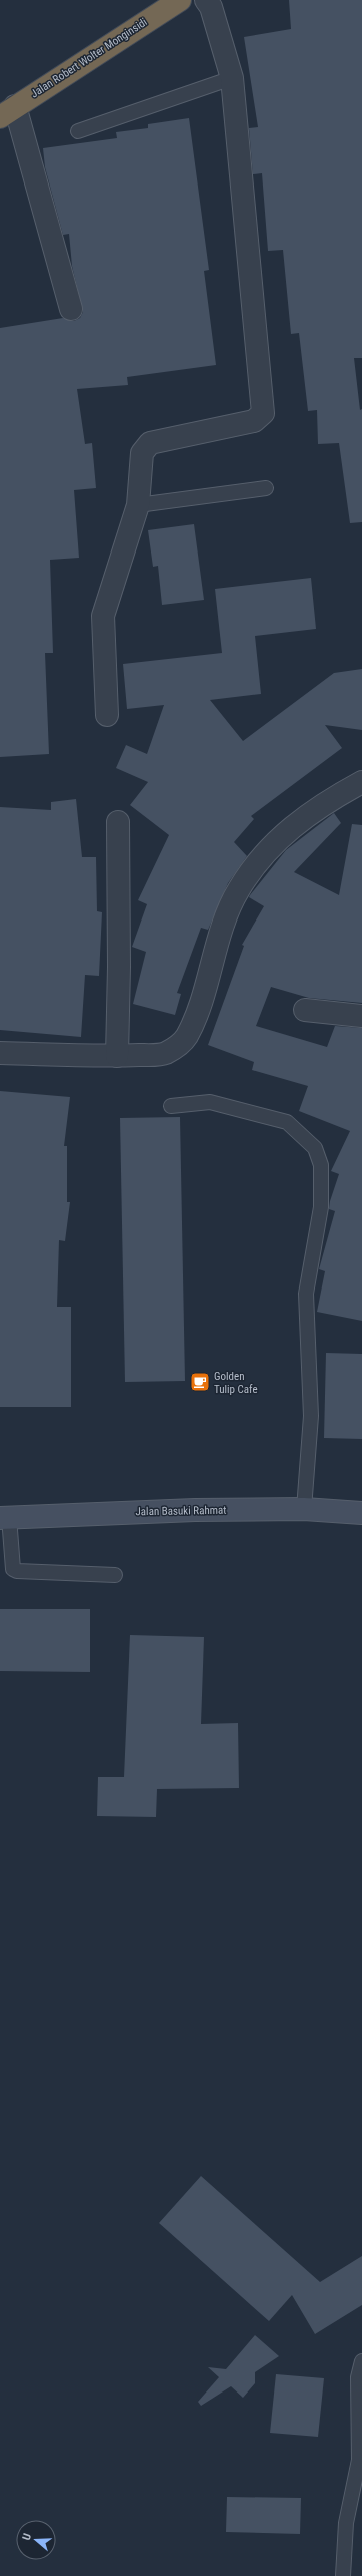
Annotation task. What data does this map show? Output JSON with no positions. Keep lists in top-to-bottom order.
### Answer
{
  "streets": {
    "highway": ["Jalan Robert Wolter Monginsidi"],
    "main road": ["Jalan Basuki Rahmat"]
  },
  "places": {
    "cafe": ["Golden Tulip Cafe"]
  },
  "north": "left"
}
